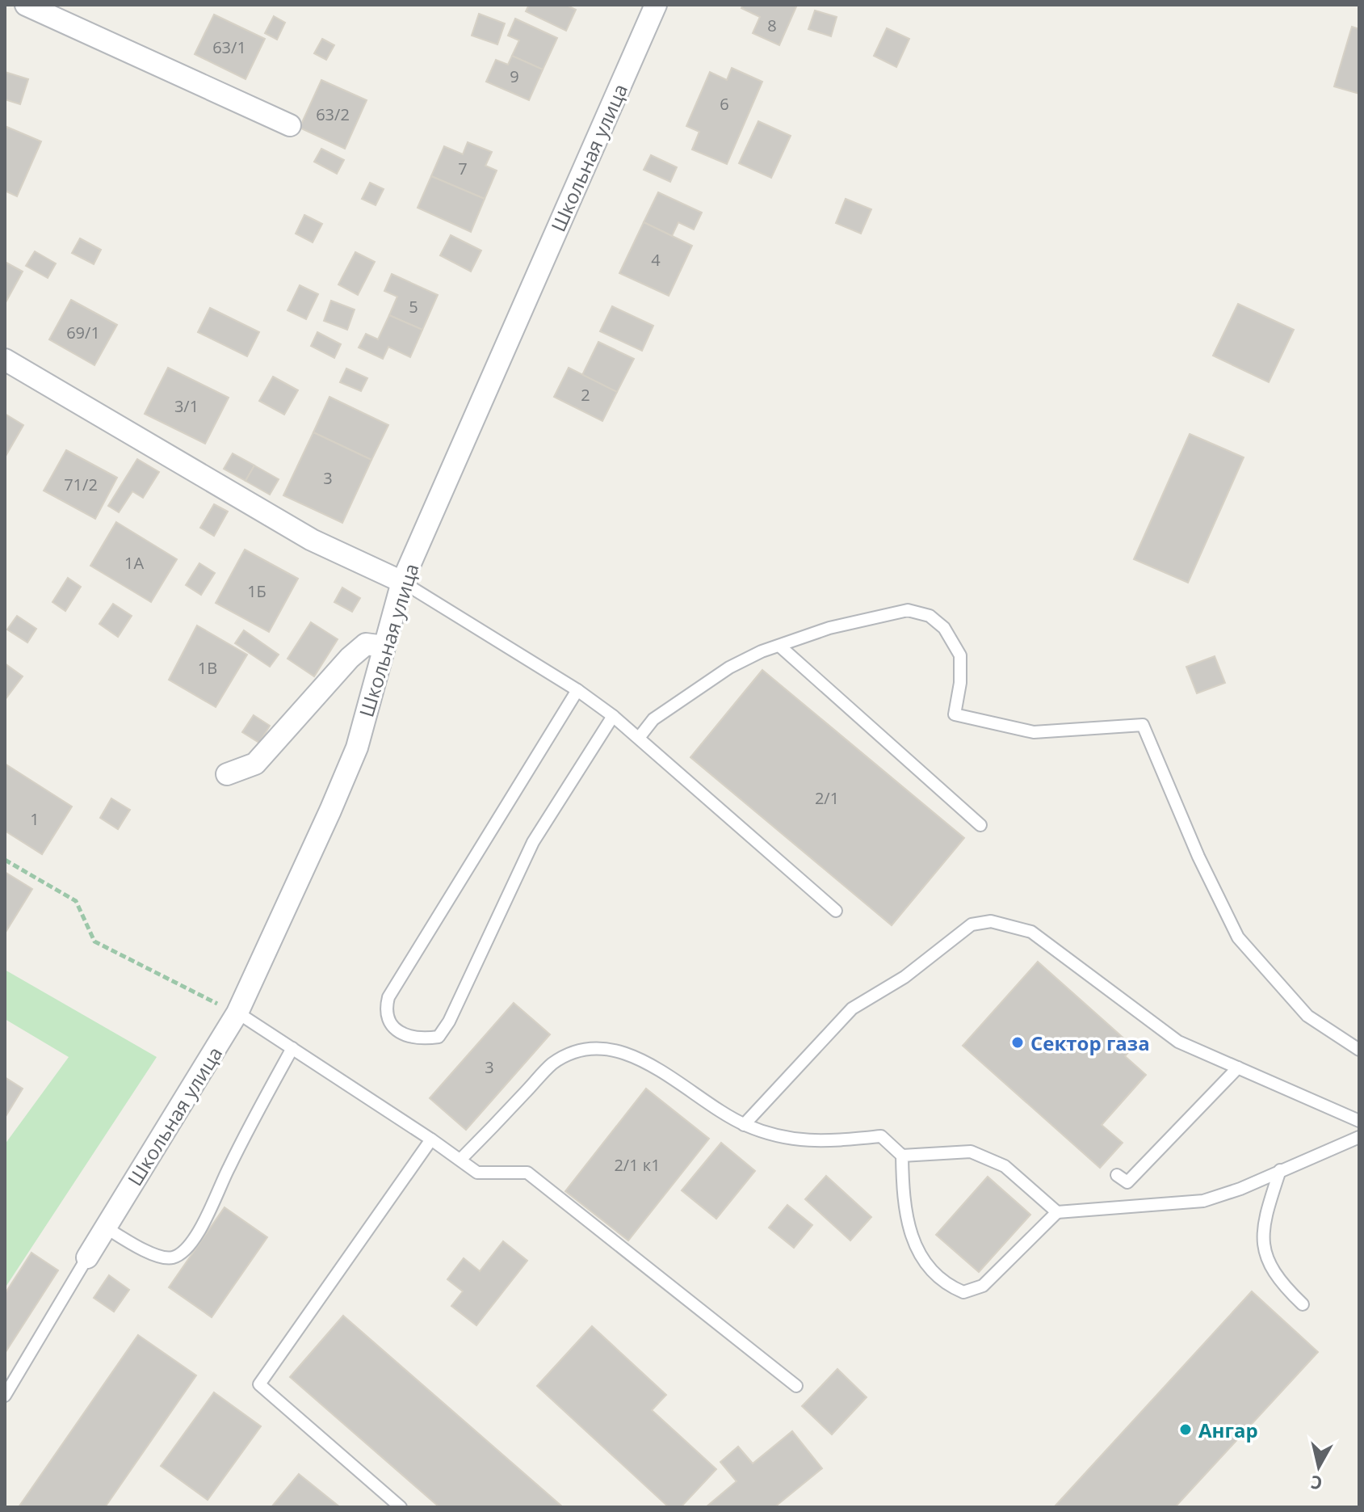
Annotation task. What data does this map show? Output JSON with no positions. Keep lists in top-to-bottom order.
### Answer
{
  "streets": {
    "street": ["Школьная улица"]
  },
  "places": ["Сектор газа", "Ангар"],
  "house_numbers": [
    "8",
    "63/1",
    "9",
    "6",
    "63/2",
    "7",
    "4",
    "5",
    "69/1",
    "2",
    "3/1",
    "3",
    "71/2",
    "1А",
    "1Б",
    "1В",
    "2/1",
    "1",
    "3",
    "2/1 к1"
  ],
  "north": "bottom"
}
